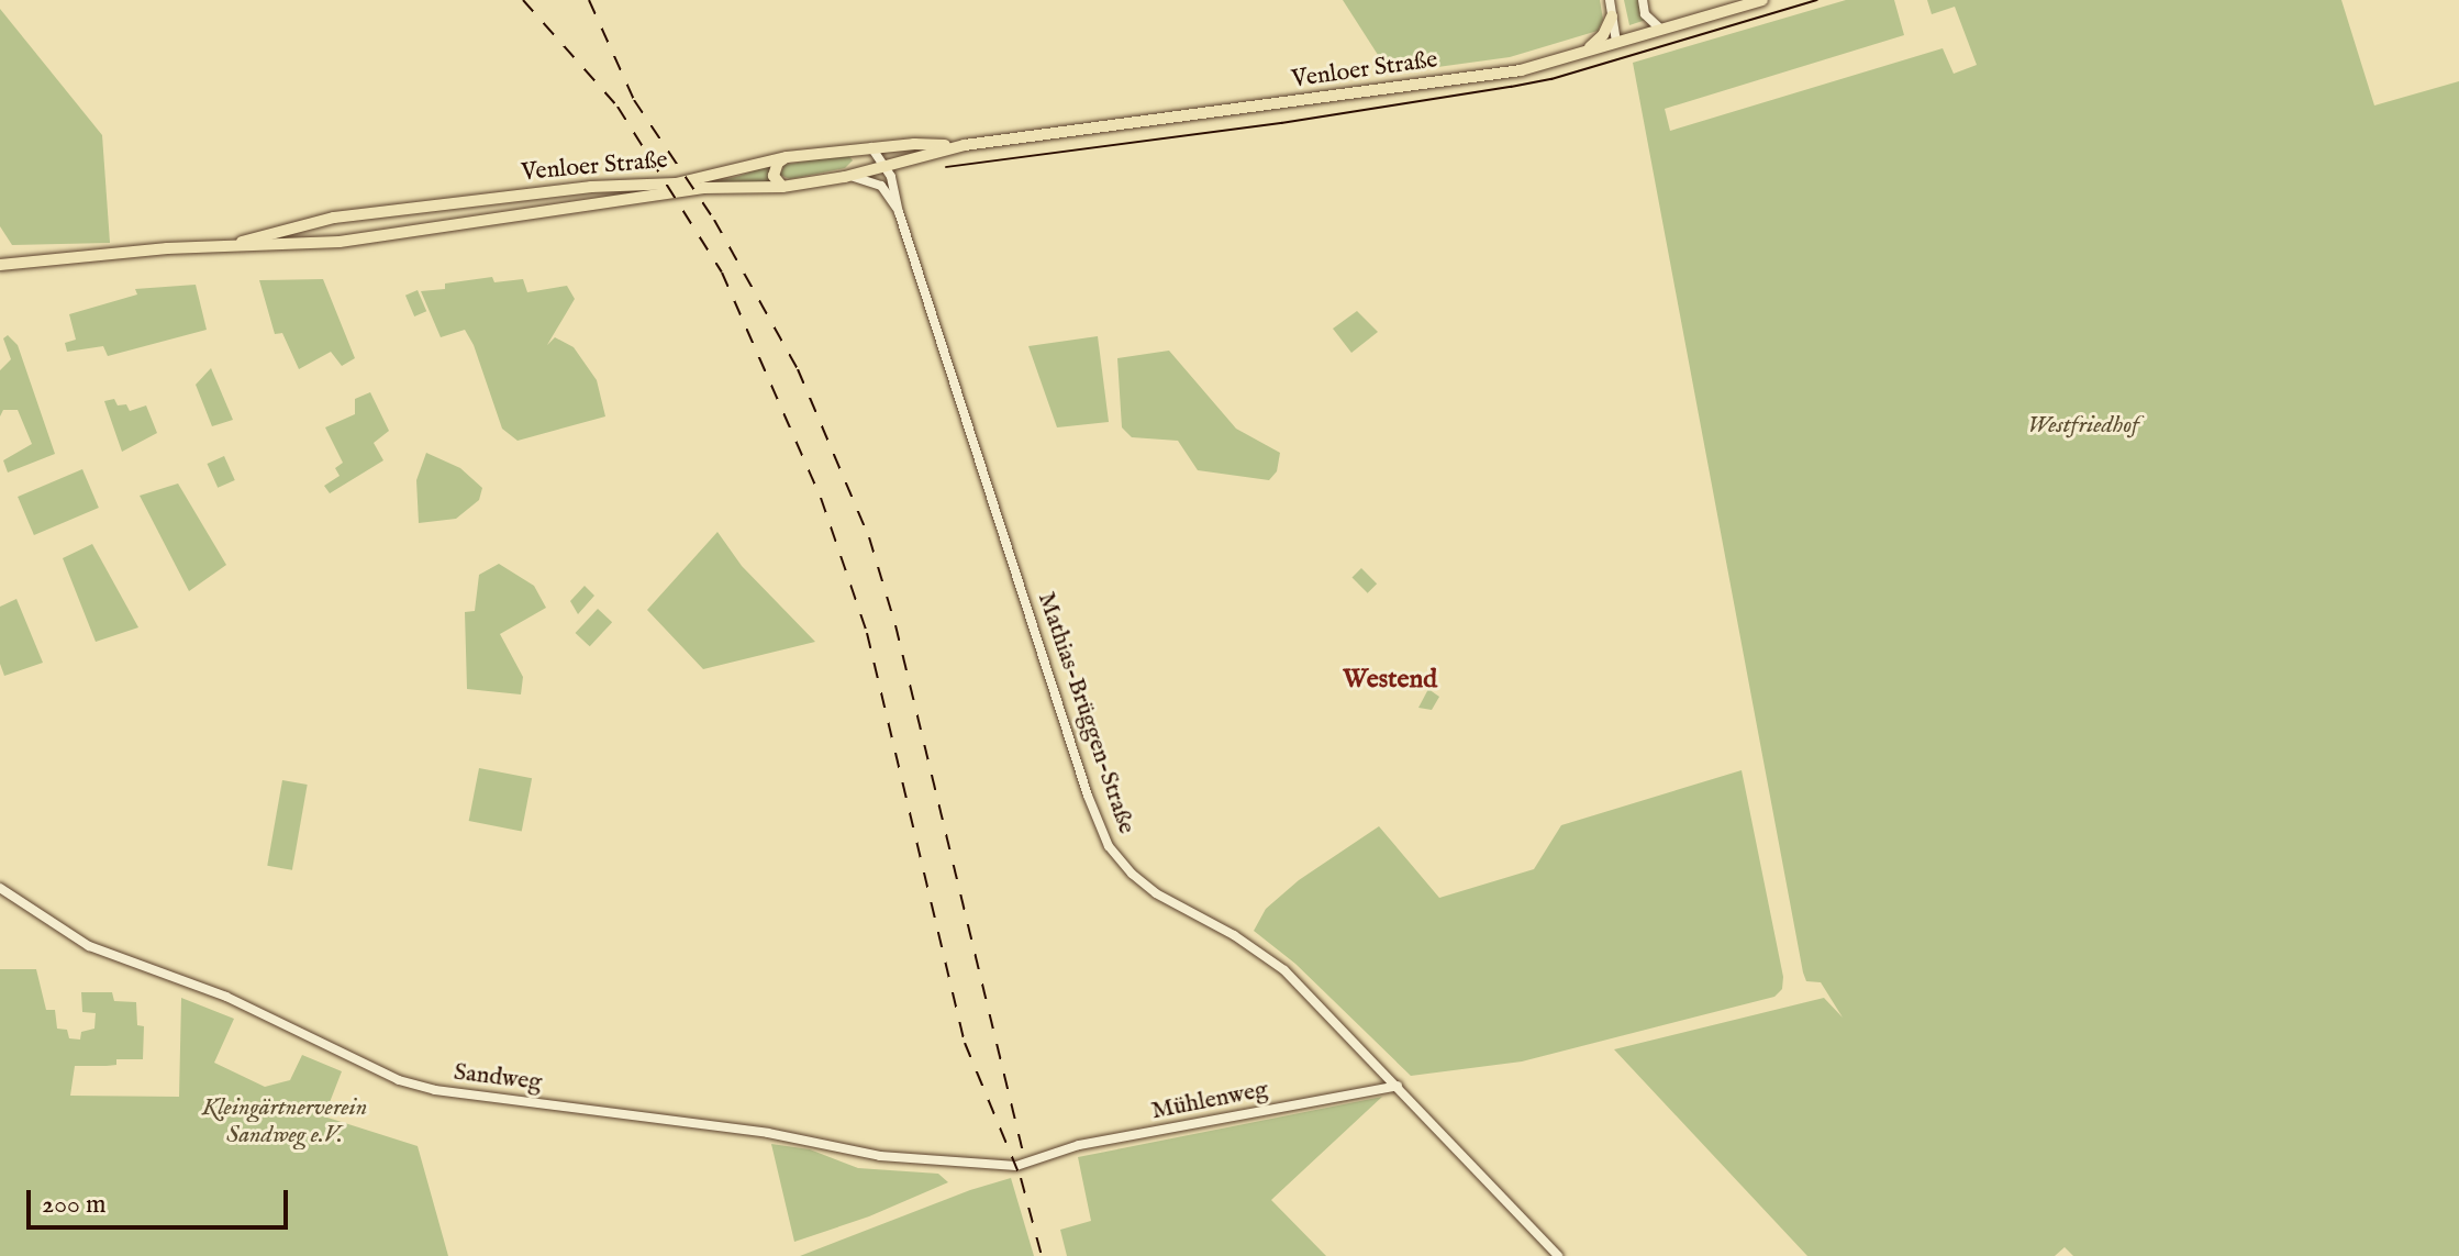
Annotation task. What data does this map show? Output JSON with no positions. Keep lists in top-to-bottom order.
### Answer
{
  "streets": {
    "main road": ["Venloer Straße"],
    "street": ["Mathias-Brüggen-Straße", "Sandweg", "Mühlenweg"]
  },
  "crossings": [
    ["Venloer Straße", "Mathias-Brüggen-Straße"],
    ["Mathias-Brüggen-Straße", "Mühlenweg"],
    ["Sandweg", "Mühlenweg"]
  ],
  "districts": ["Westend"],
  "parks": ["Westfriedhof", "Kleingärtnerverein Sandweg e.V."],
  "scale_bar": "200 m"
}
